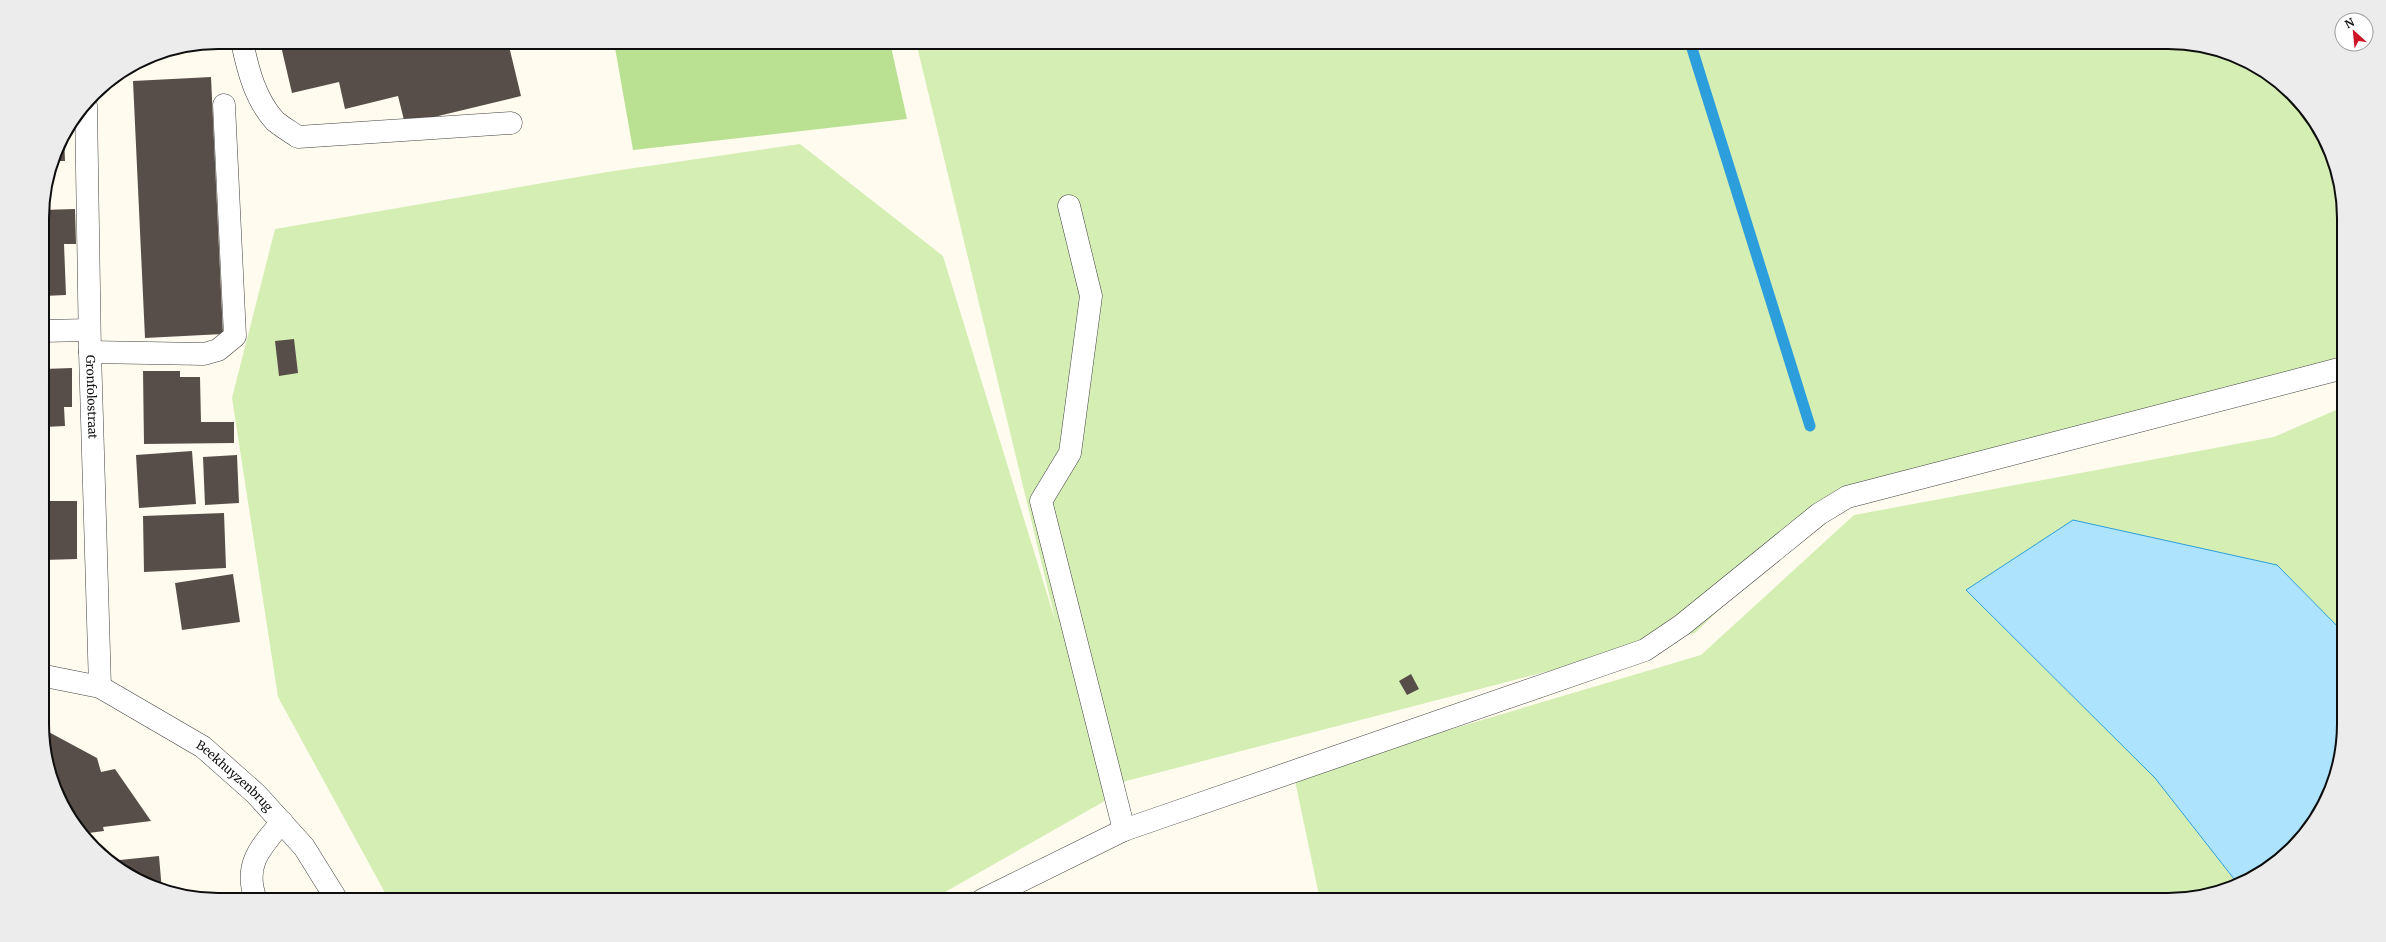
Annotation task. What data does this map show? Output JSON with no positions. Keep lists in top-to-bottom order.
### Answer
{
  "streets": {
    "street": ["Gronfolostraat", "Beekhuyzenbrug"]
  },
  "crossings": [
    ["Gronfolostraat", "Beekhuyzenbrug"]
  ],
  "north": "top left"
}
